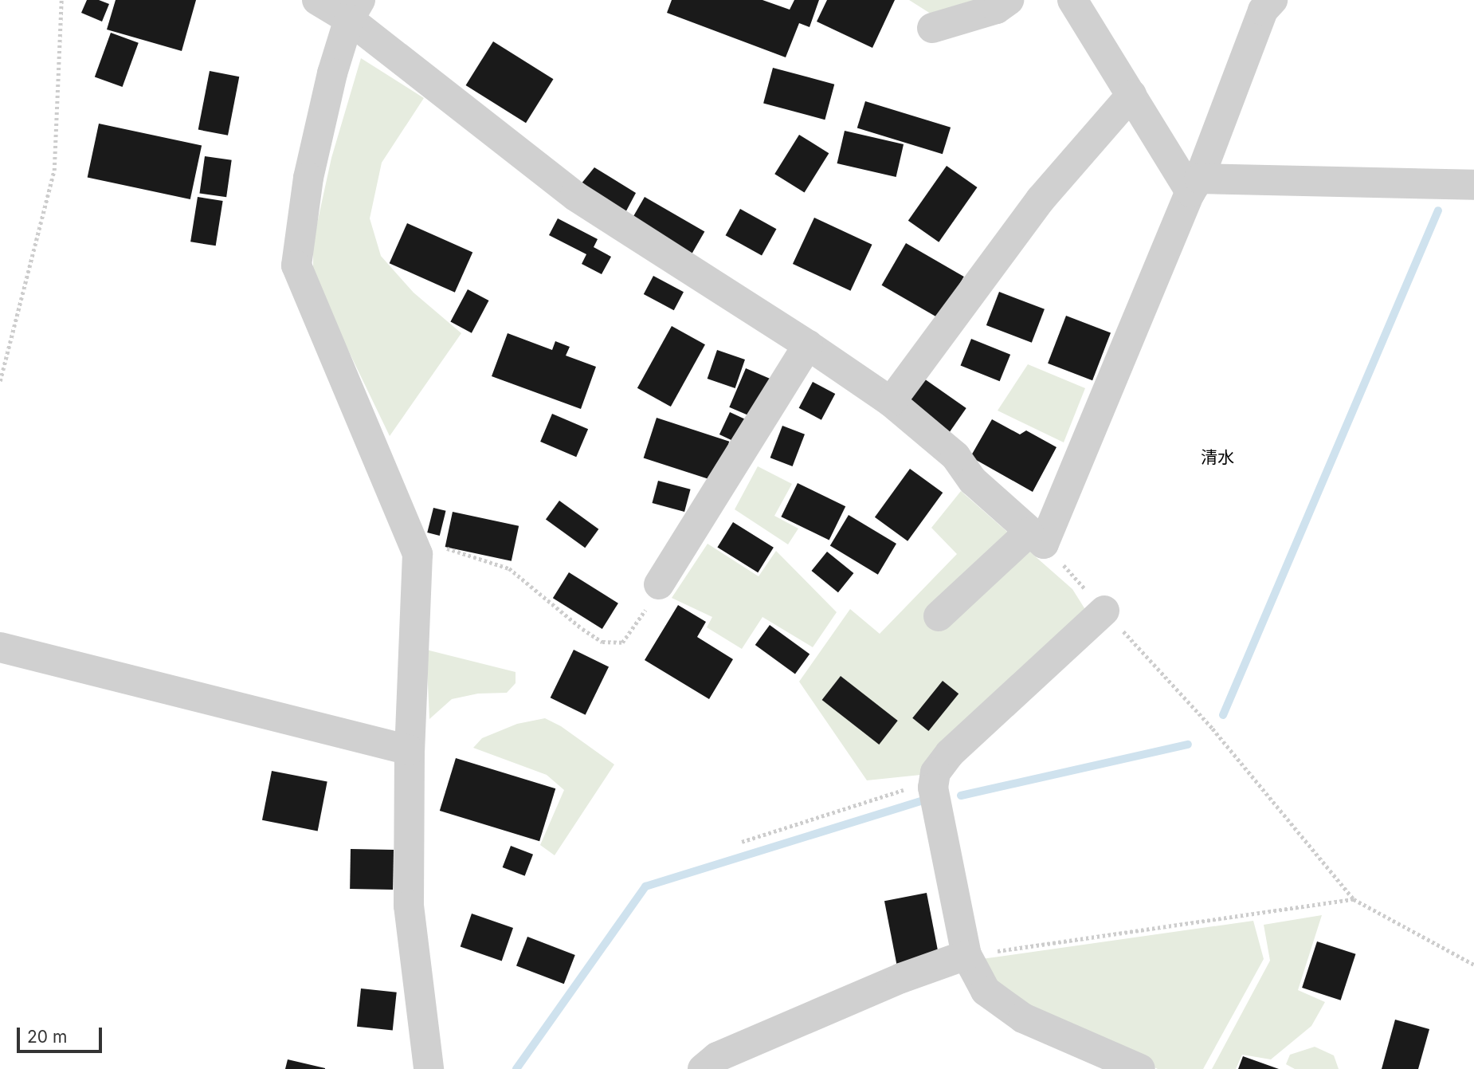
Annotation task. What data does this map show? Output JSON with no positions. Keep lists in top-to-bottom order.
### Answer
{
  "districts": ["清水"],
  "scale_bar": "20 m"
}
